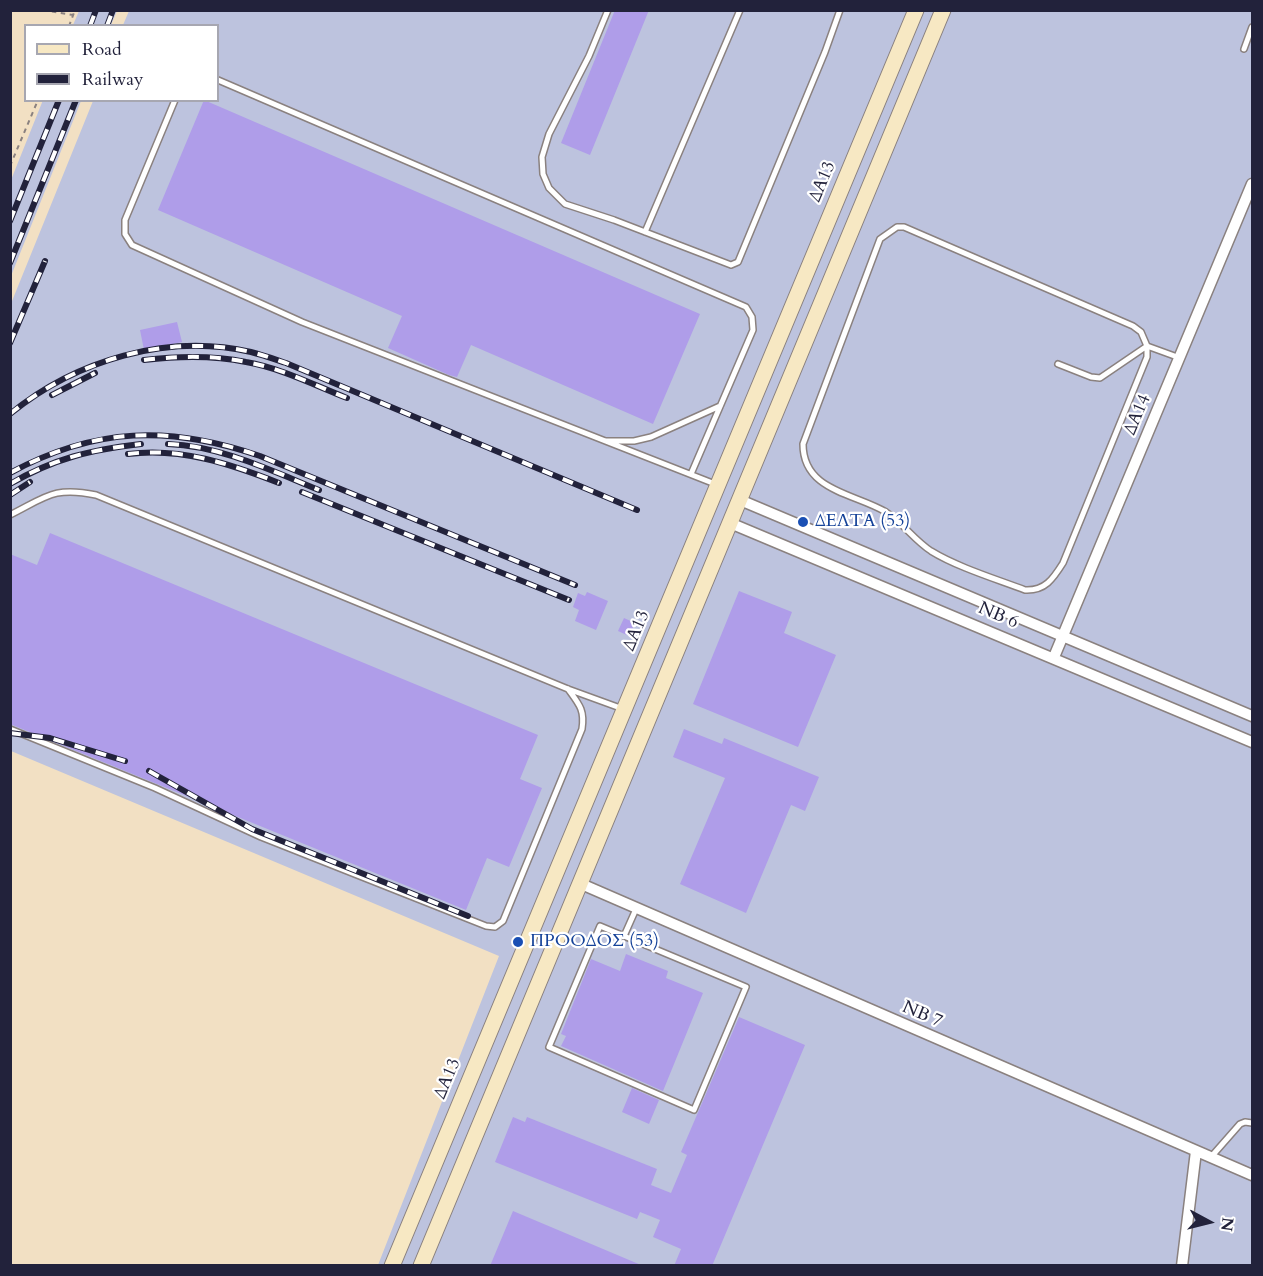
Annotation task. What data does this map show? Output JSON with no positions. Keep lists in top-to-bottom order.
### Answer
{
  "streets": {
    "street": [
      "ΔΑ13",
      "ΔΑ14",
      "ΝΒ 6",
      "ΝΒ 7"
    ]
  },
  "crossings": [
    ["ΔΑ14", "ΝΒ 6"]
  ],
  "places": ["ΔΕΛΤΑ (53)", "ΠΡΟΟΔΟΣ (53)"],
  "legend": ["Road", "Railway"],
  "north": "right"
}
